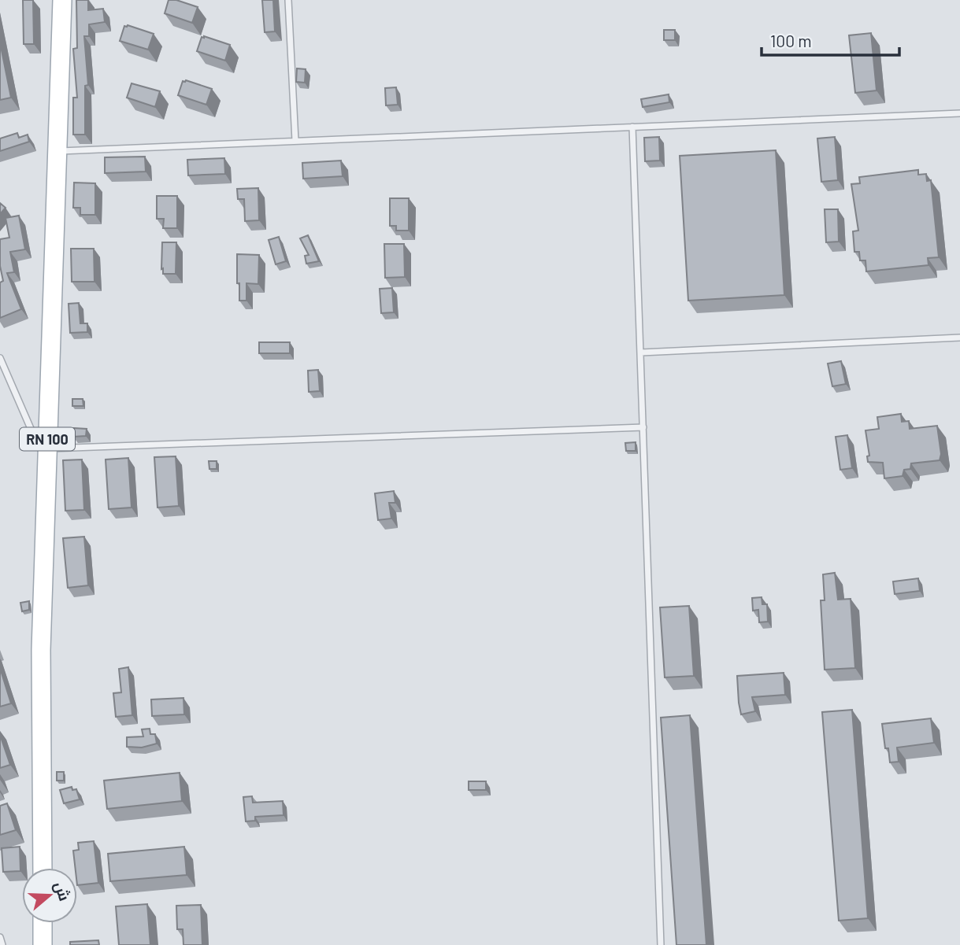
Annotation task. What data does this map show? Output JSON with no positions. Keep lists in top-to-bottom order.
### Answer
{
  "streets": {
    "main road": ["RN 100"]
  },
  "scale_bar": "100 m",
  "north": "right"
}
